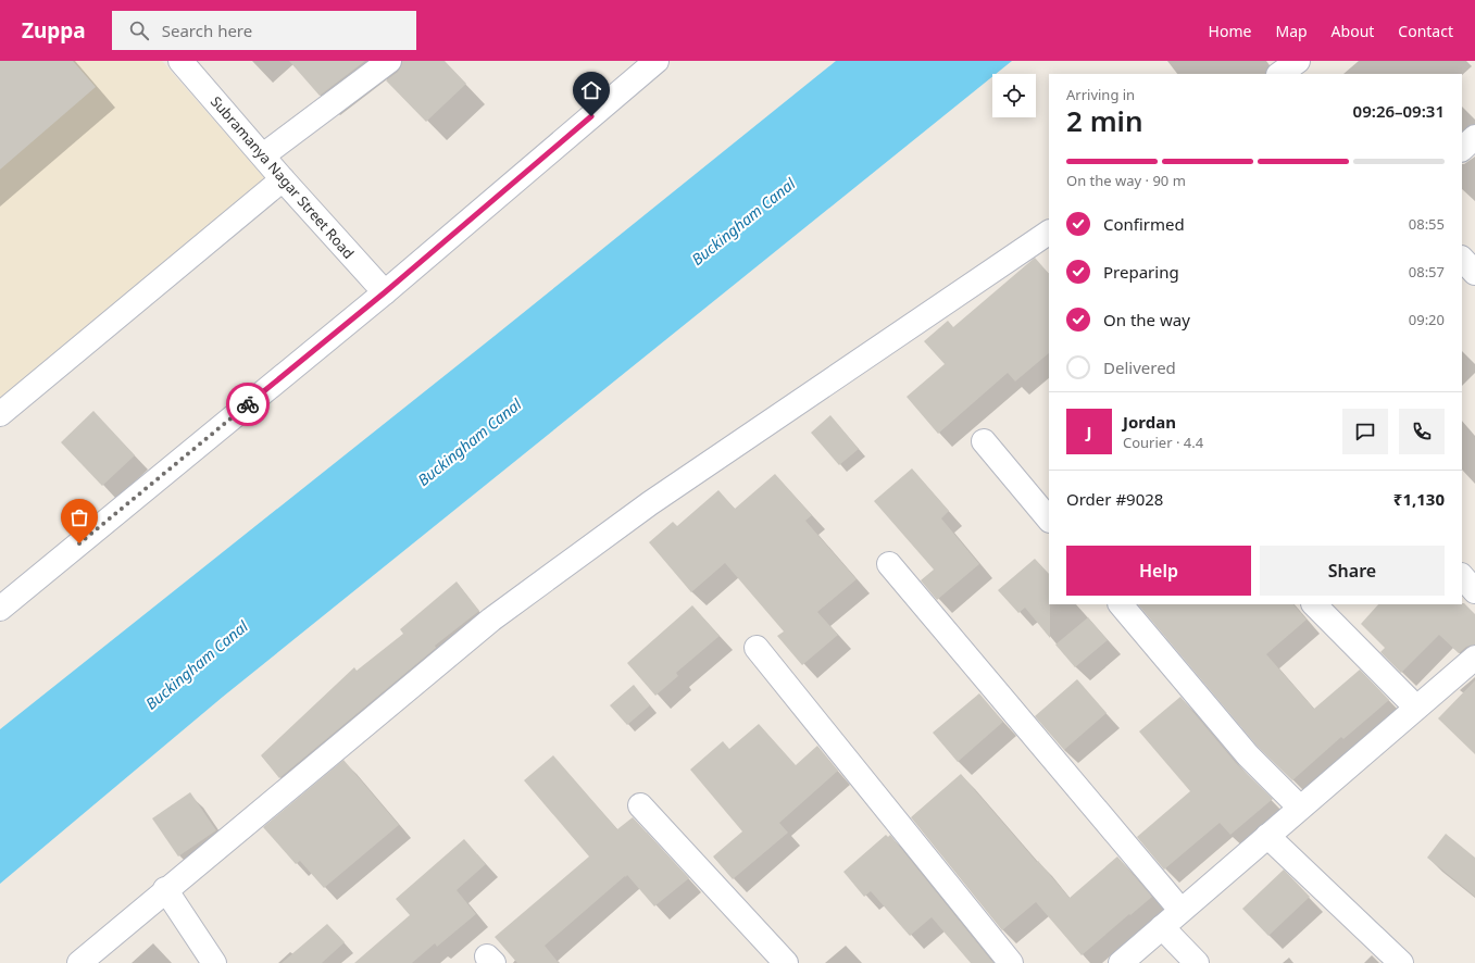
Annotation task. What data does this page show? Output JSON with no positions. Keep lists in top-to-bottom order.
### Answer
{
  "streets": {
    "street": ["Subramanya Nagar Street Road"]
  },
  "water": ["Buckingham Canal"],
  "page": {
    "header": "Zuppa",
    "search": "Search here",
    "nav": [
      "Home",
      "Map",
      "About",
      "Contact"
    ],
    "heading": ["2 min", "Arriving in", "09:26–09:31"],
    "panel": [
      "Jordan",
      "Courier · 4.4",
      "Order #9028",
      "₹1,130"
    ],
    "bar": "On the way · 90 m",
    "list": [
      ["Confirmed", "08:55"],
      ["Preparing", "08:57"],
      ["On the way", "09:20"],
      "Delivered"
    ],
    "round": "J",
    "buttons": ["Help", "Share"]
  }
}
